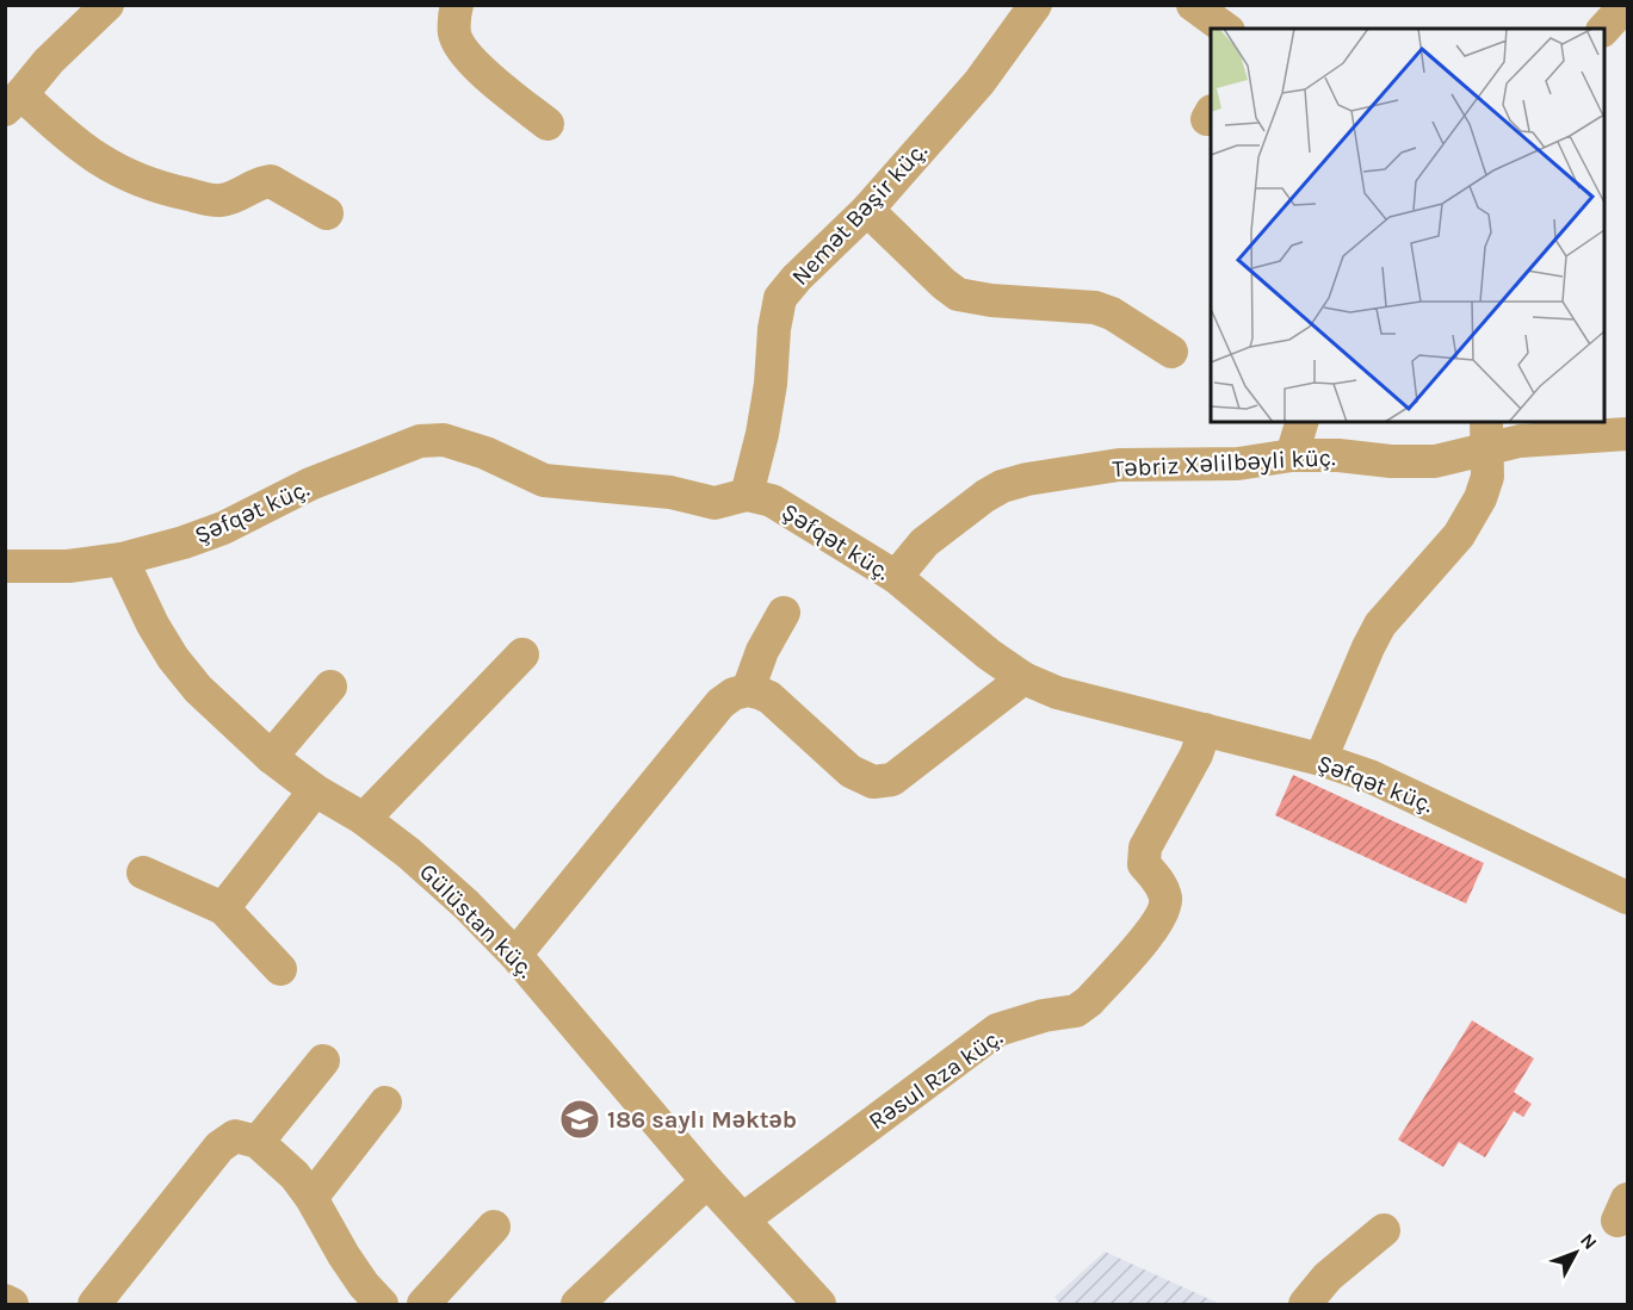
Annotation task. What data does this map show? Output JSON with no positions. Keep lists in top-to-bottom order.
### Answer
{
  "streets": {
    "street": [
      "Nemət Bəşir küç.",
      "Təbriz Xəlilbəyli küç.",
      "Şəfqət küç.",
      "Gülüstan küç.",
      "Rəsul Rza küç."
    ]
  },
  "crossings": [
    ["Nemət Bəşir küç.", "Şəfqət küç."],
    ["Təbriz Xəlilbəyli küç.", "Şəfqət küç."],
    ["Şəfqət küç.", "Gülüstan küç."],
    ["Şəfqət küç.", "Rəsul Rza küç."],
    ["Gülüstan küç.", "Rəsul Rza küç."]
  ],
  "places": {
    "school or university": ["186 saylı Məktəb"]
  },
  "north": "top right"
}
